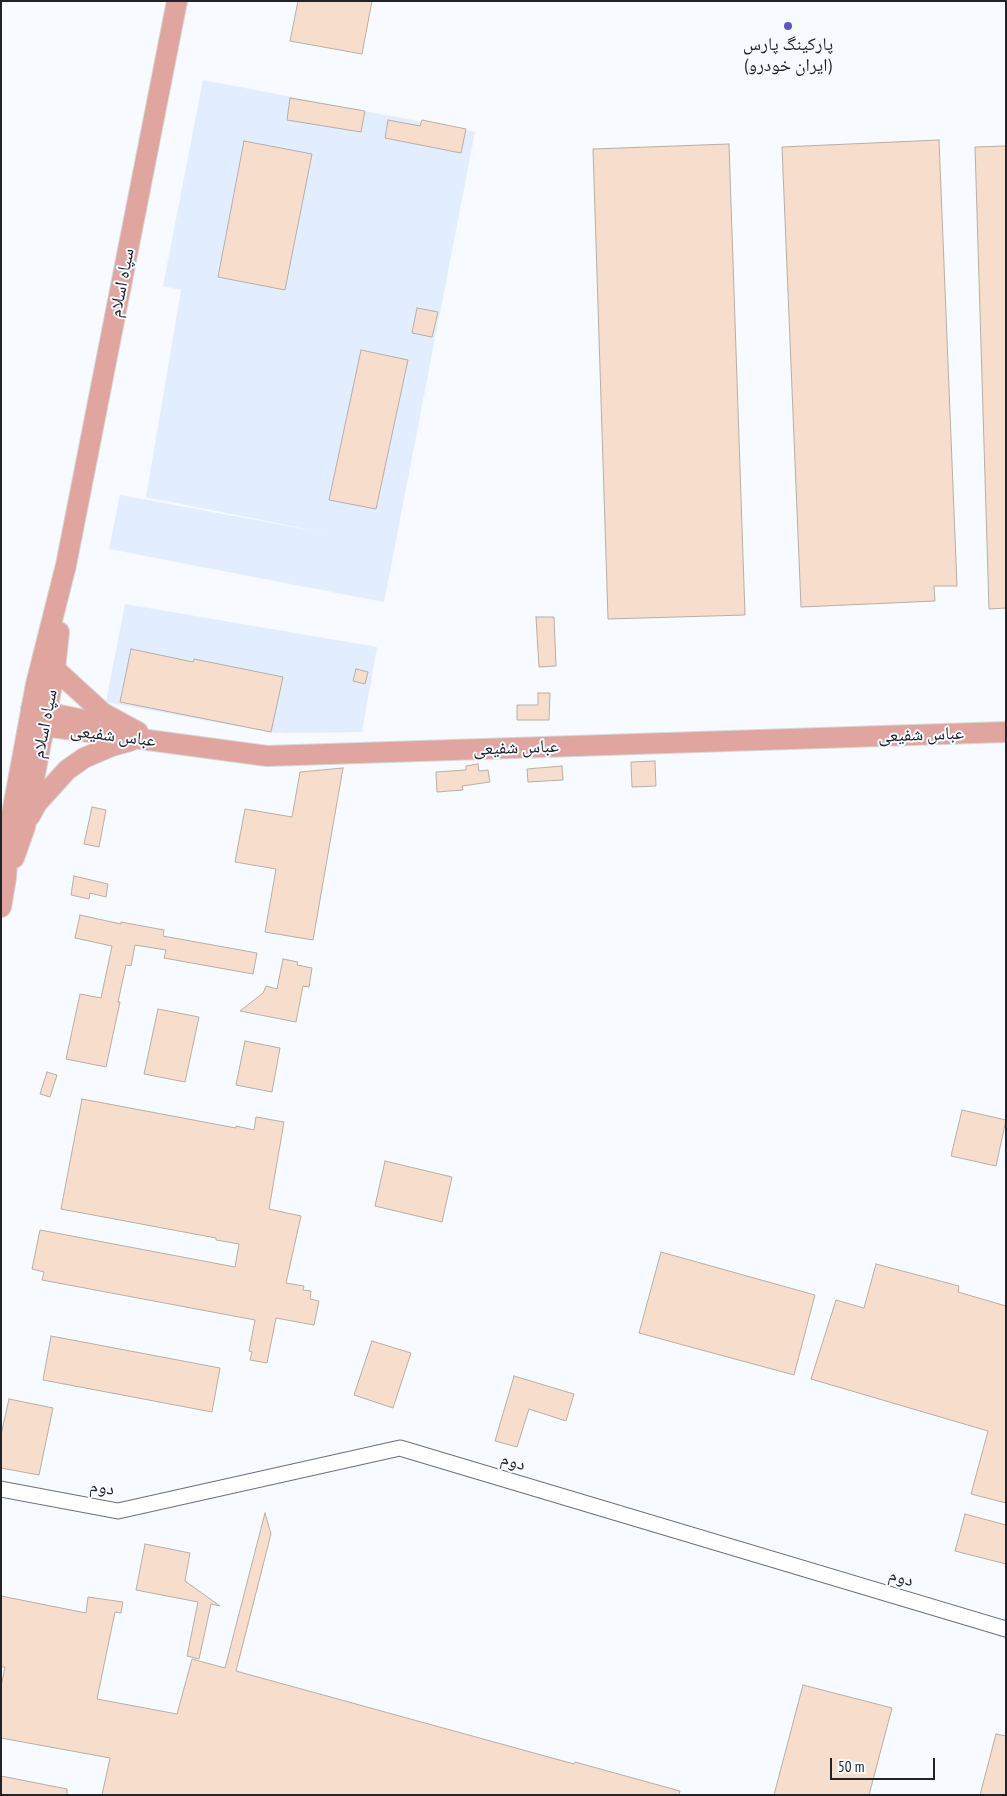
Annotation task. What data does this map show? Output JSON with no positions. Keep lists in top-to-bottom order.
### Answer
{
  "streets": {
    "main road": ["سپاه اسلام", "عباس شفیعی"],
    "lane": ["دوم"]
  },
  "crossings": [
    ["سپاه اسلام", "عباس شفیعی"]
  ],
  "places": ["پارکینگ پارس (ایران خودرو)"],
  "scale_bar": "50 m"
}
